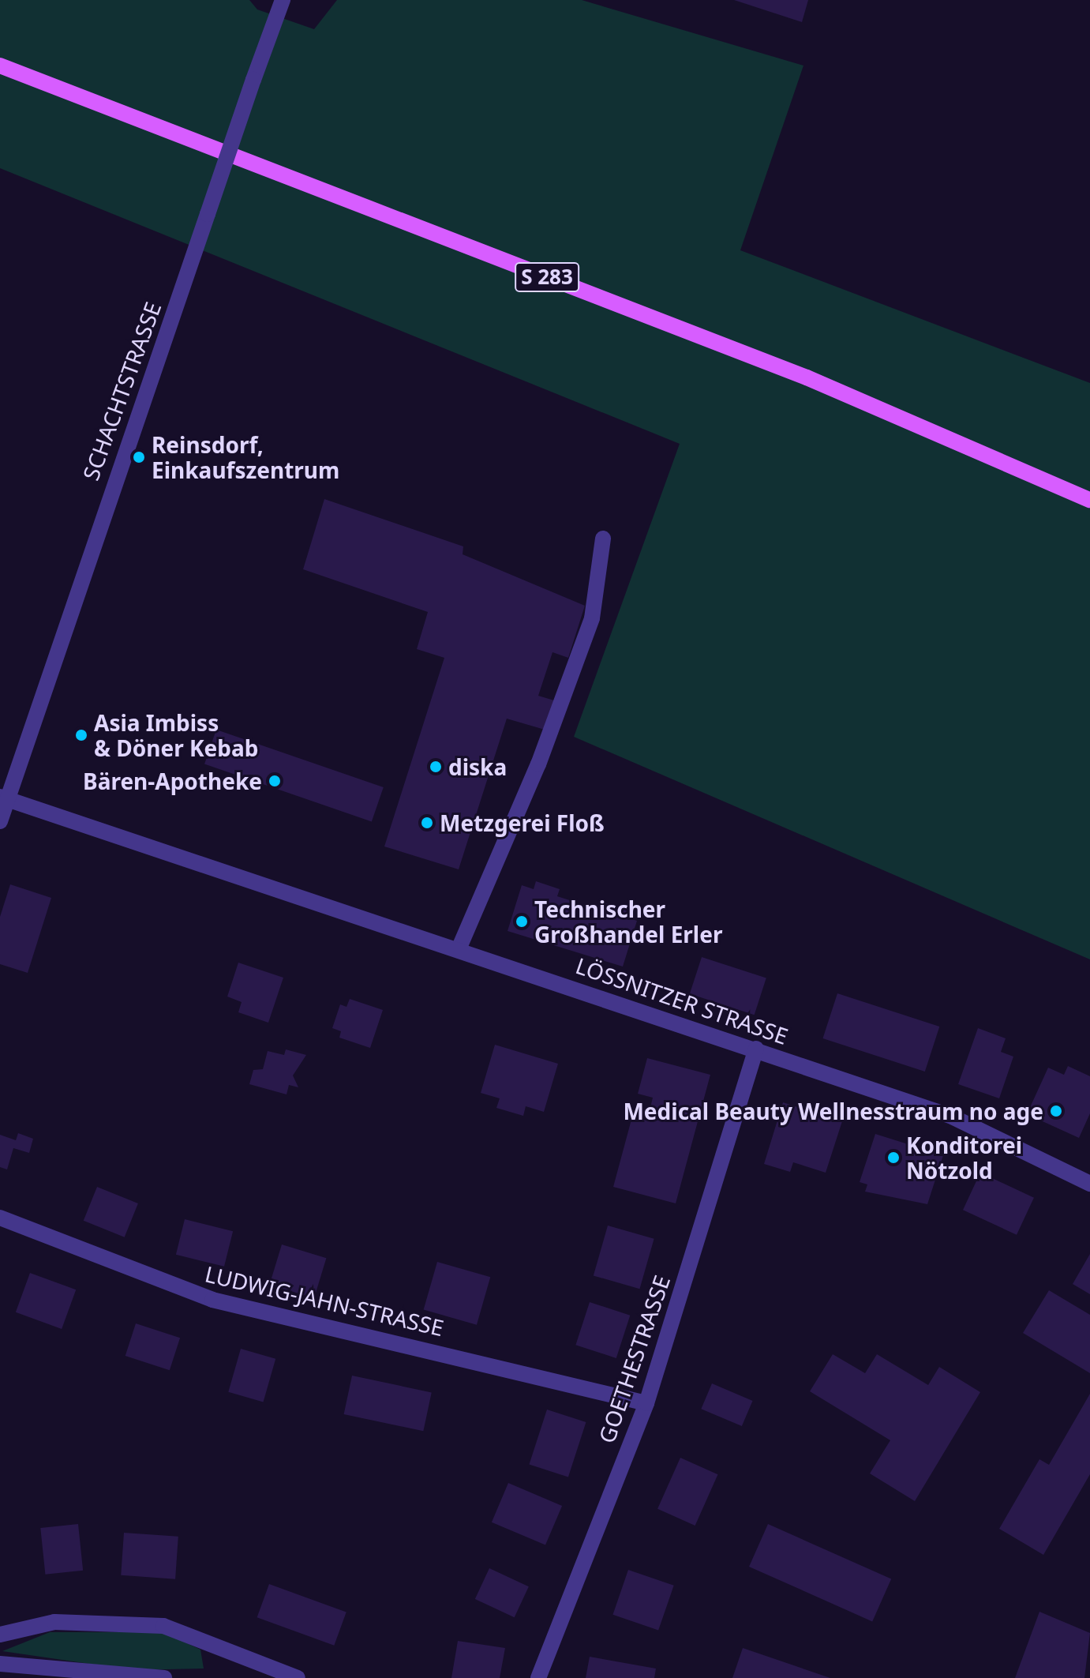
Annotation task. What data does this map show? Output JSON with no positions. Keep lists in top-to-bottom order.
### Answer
{
  "streets": {
    "main road": ["S 283"],
    "street": [
      "SCHACHTSTRASSE",
      "LÖSSNITZER STRASSE",
      "LUDWIG-JAHN-STRASSE",
      "GOETHESTRASSE"
    ]
  },
  "crossings": [
    ["SCHACHTSTRASSE", "LÖSSNITZER STRASSE"],
    ["LÖSSNITZER STRASSE", "GOETHESTRASSE"],
    ["LUDWIG-JAHN-STRASSE", "GOETHESTRASSE"]
  ],
  "places": [
    "Reinsdorf, Einkaufszentrum",
    "Asia Imbiss & Döner Kebab",
    "diska",
    "Bären-Apotheke",
    "Metzgerei Floß",
    "Technischer Großhandel Erler",
    "Medical Beauty Wellnesstraum no age",
    "Konditorei Nötzold"
  ]
}
